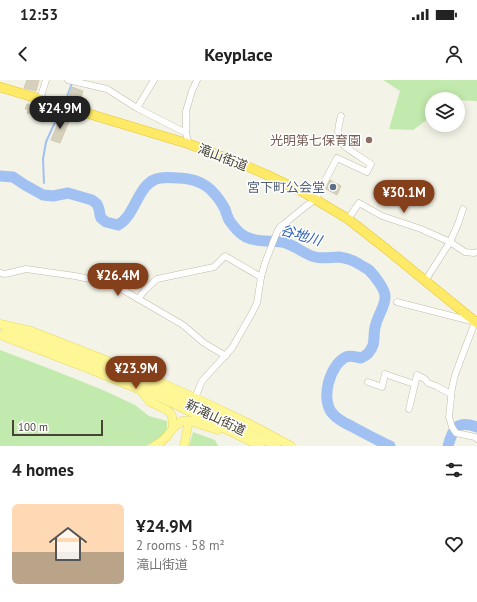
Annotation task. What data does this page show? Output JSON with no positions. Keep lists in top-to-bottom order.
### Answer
{
  "streets": {
    "highway": ["滝山街道"],
    "main road": ["新滝山街道"]
  },
  "water": ["谷地川"],
  "places": ["光明第七保育園", "宮下町公会堂"],
  "scale_bar": "100 m",
  "page": {
    "status": "12:53",
    "header": "Keyplace",
    "price": [
      "¥24.9M",
      "¥30.1M",
      "¥26.4M",
      "¥23.9M"
    ],
    "scale": "100 m",
    "heading": "4 homes",
    "list": [
      {
        "name": "¥24.9M",
        "note": "2 rooms · 58 m² · 滝山街道"
      }
    ]
  }
}
